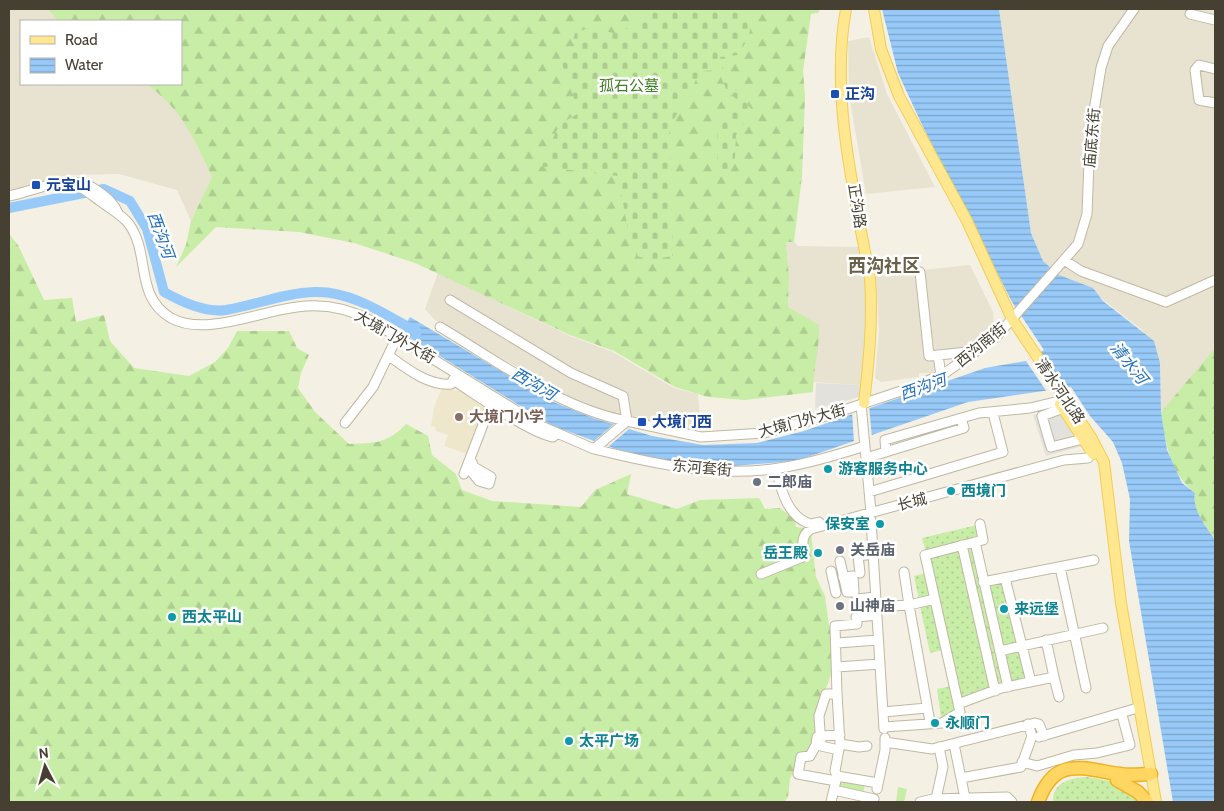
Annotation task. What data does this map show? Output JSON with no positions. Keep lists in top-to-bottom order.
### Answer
{
  "streets": {
    "main road": ["正沟路", "清水河北路"],
    "street": [
      "庙底东街",
      "大境门外大街",
      "西沟南街",
      "东河套街",
      "长城"
    ]
  },
  "crossings": [
    ["庙底东街", "西沟南街"],
    ["正沟路", "大境门外大街"],
    ["正沟路", "西沟南街"],
    ["大境门外大街", "西沟南街"],
    ["大境门外大街", "东河套街"],
    ["西沟南街", "清水河北路"]
  ],
  "districts": ["西沟社区"],
  "water": ["西沟河", "清水河"],
  "parks": ["孤石公墓"],
  "places": {
    "transit": ["正沟", "元宝山", "大境门西"],
    "other": [
      "大境门小学",
      "游客服务中心",
      "二郎庙",
      "西境门",
      "保安室",
      "关岳庙",
      "岳王殿",
      "山神庙",
      "来远堡",
      "西太平山",
      "永顺门",
      "太平广场"
    ]
  },
  "legend": ["Road", "Water"],
  "north": "top"
}
